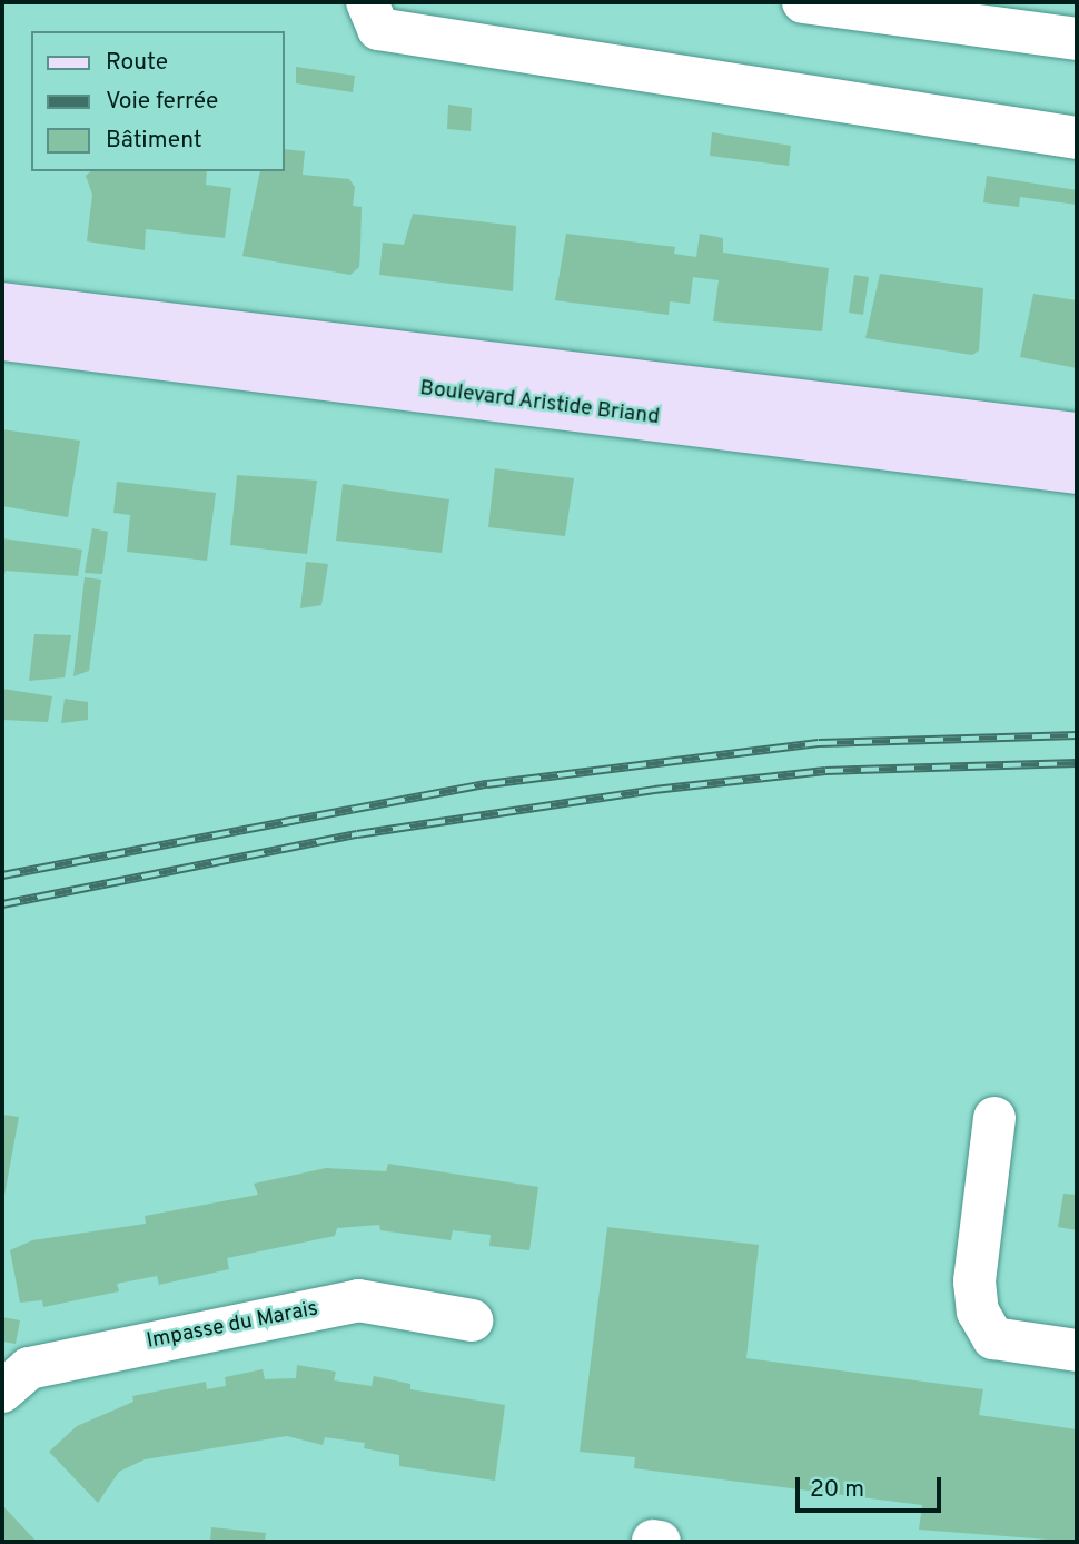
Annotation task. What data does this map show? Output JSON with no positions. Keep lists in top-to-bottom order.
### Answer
{
  "streets": {
    "main road": ["Boulevard Aristide Briand"],
    "street": ["Impasse du Marais"]
  },
  "legend": ["Route", "Voie ferrée", "Bâtiment"],
  "scale_bar": "20 m"
}
